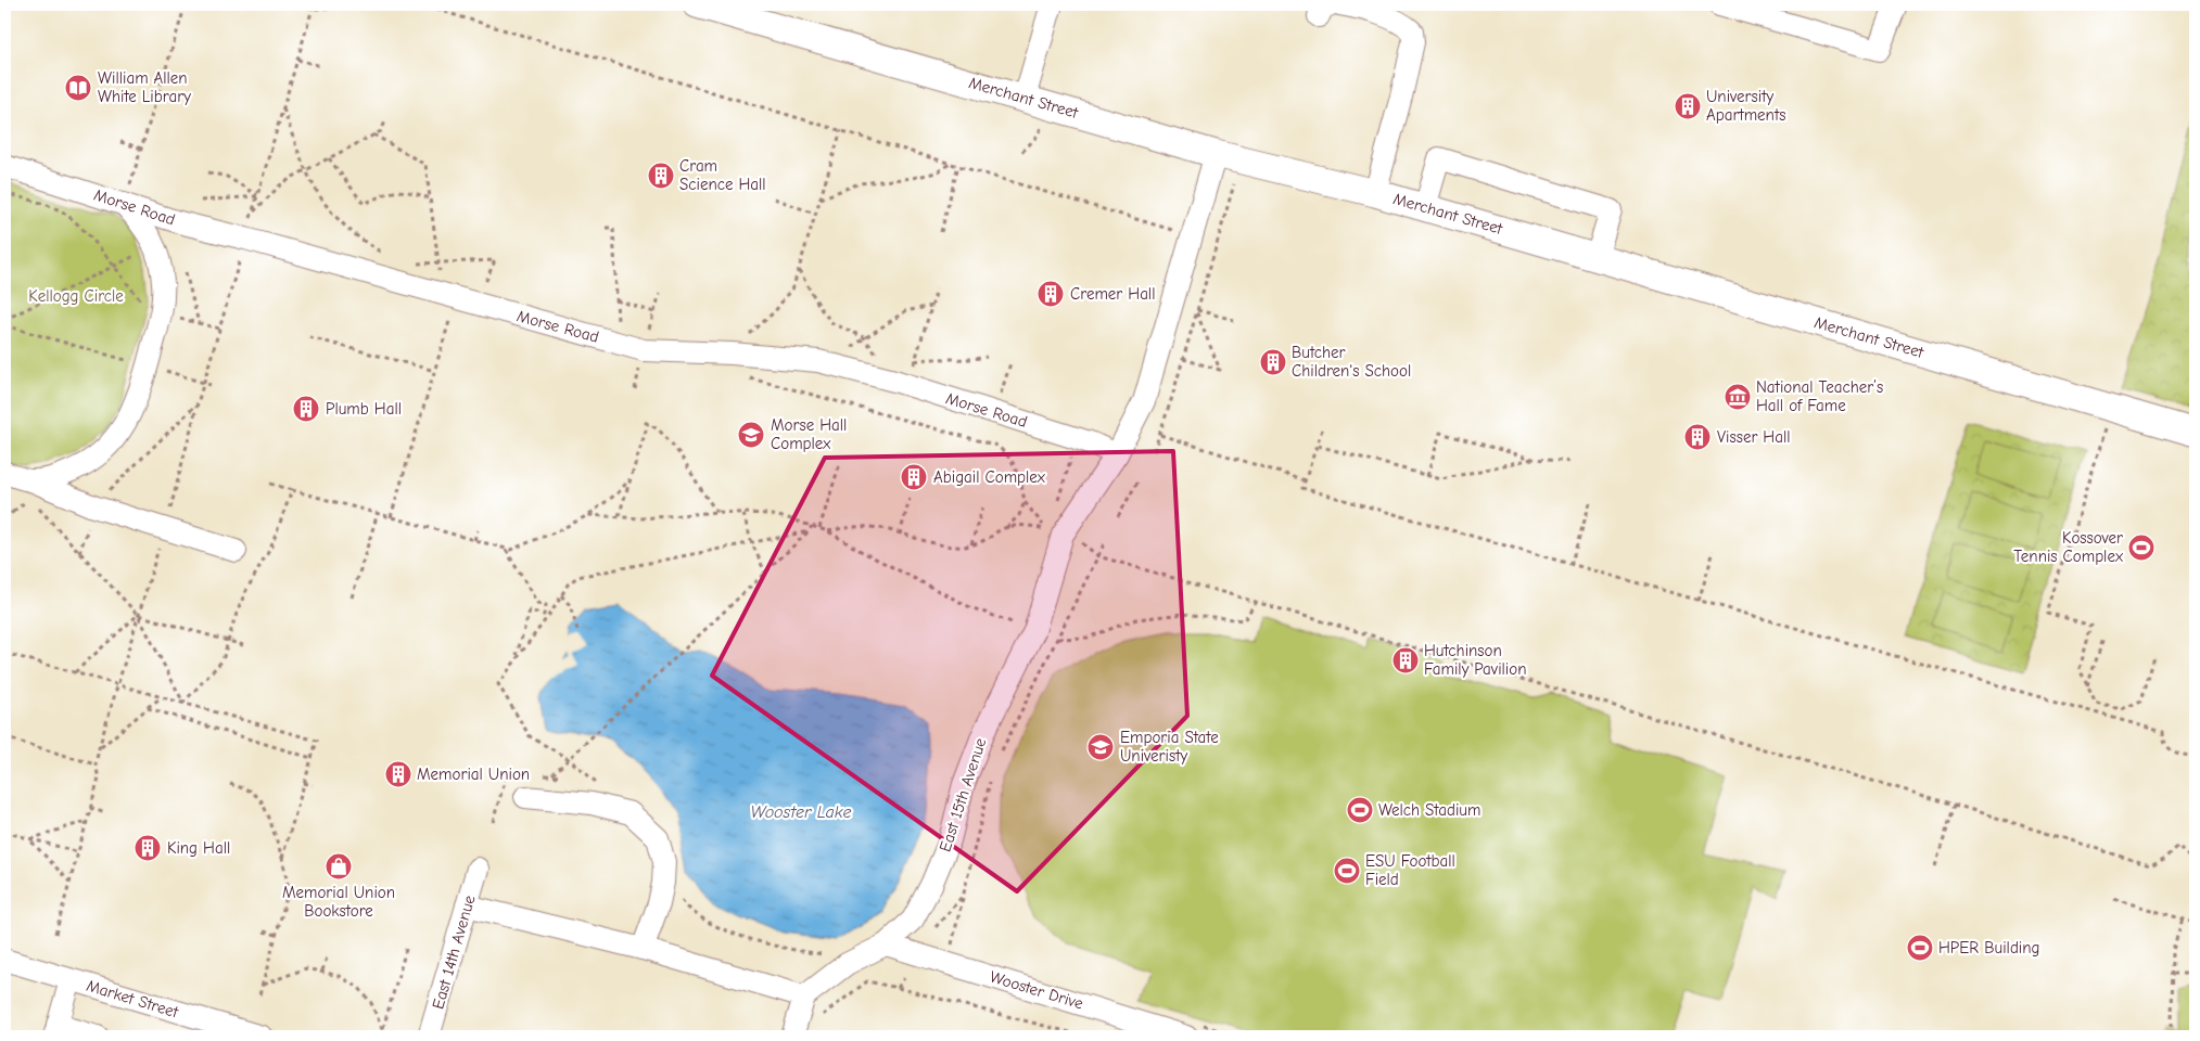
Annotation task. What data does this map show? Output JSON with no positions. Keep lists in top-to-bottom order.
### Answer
{
  "streets": {
    "main road": ["Merchant Street"],
    "street": [
      "Morse Road",
      "East 15th Avenue",
      "East 14th Avenue",
      "Wooster Drive",
      "Market Street"
    ]
  },
  "crossings": [
    ["Merchant Street", "East 15th Avenue"],
    ["Morse Road", "East 15th Avenue"],
    ["East 15th Avenue", "Wooster Drive"]
  ],
  "water": ["Wooster Lake"],
  "parks": ["Kellogg Circle"],
  "places": {
    "library": ["William Allen White Library"],
    "building": [
      "University Apartments",
      "Cram Science Hall",
      "Cremer Hall",
      "Butcher Children's School",
      "Plumb Hall",
      "Visser Hall",
      "Abigail Complex",
      "Hutchinson Family Pavilion",
      "Memorial Union",
      "King Hall"
    ],
    "museum": ["National Teacher’s Hall of Fame"],
    "school or university": ["Morse Hall Complex", "Emporia State Univeristy"],
    "sports": [
      "Kossover Tennis Complex",
      "Welch Stadium",
      "ESU Football Field",
      "HPER Building"
    ],
    "shop": ["Memorial Union Bookstore"]
  }
}
